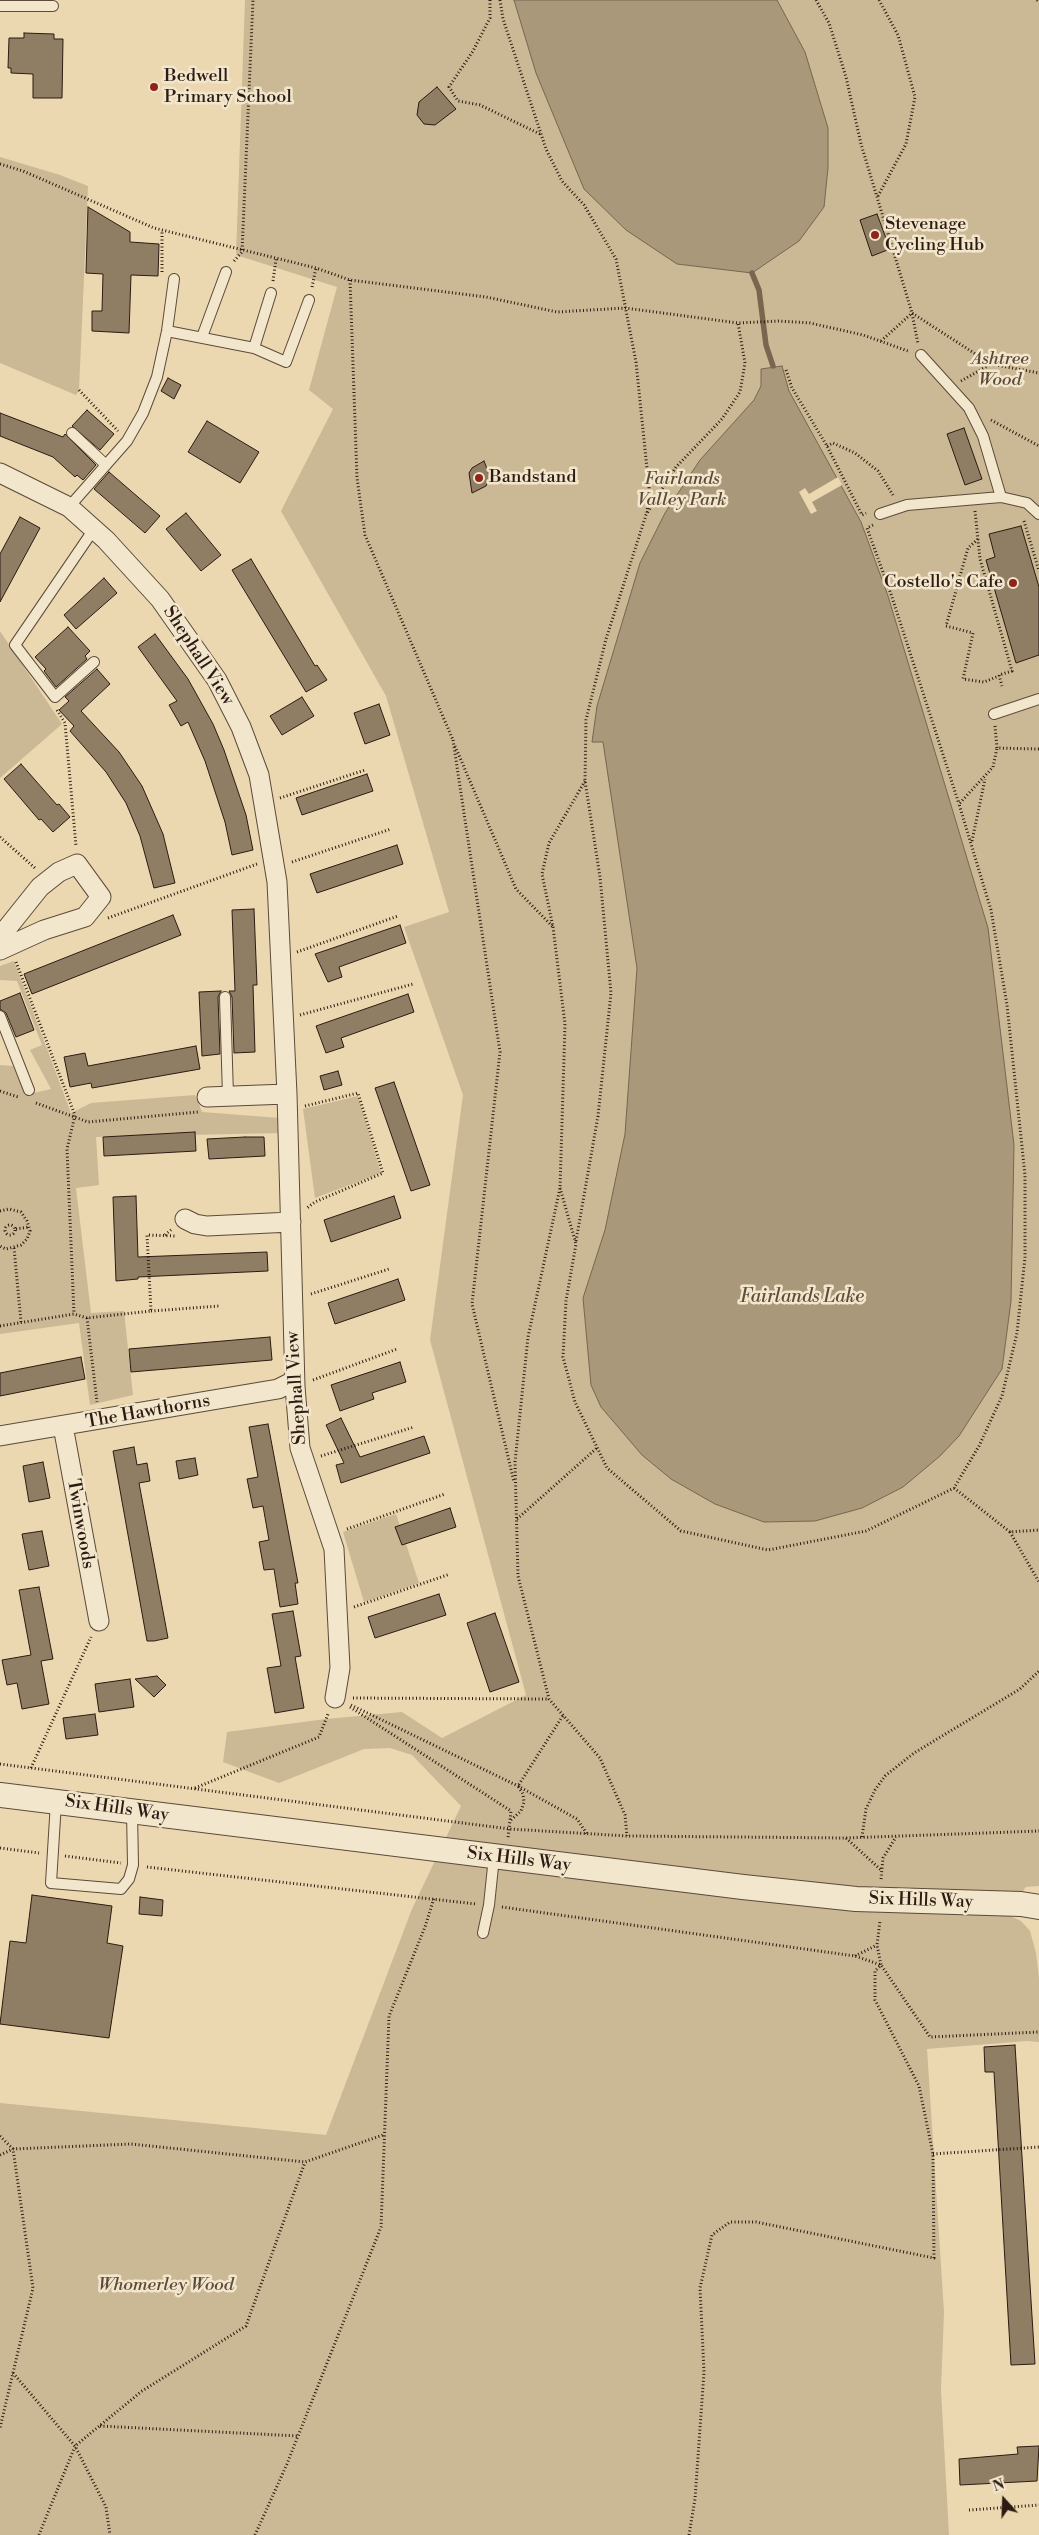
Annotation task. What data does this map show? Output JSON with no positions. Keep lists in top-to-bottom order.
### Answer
{
  "streets": {
    "street": [
      "Shephall View",
      "The Hawthorns",
      "Twinwoods",
      "Six Hills Way"
    ]
  },
  "crossings": [
    ["Shephall View", "The Hawthorns"],
    ["The Hawthorns", "Twinwoods"]
  ],
  "water": ["Fairlands Lake"],
  "parks": ["Ashtree Wood", "Fairlands Valley Park", "Whomerley Wood"],
  "places": [
    "Bedwell Primary School",
    "Stevenage Cycling Hub",
    "Bandstand",
    "Costello's Cafe"
  ],
  "north": "top"
}
